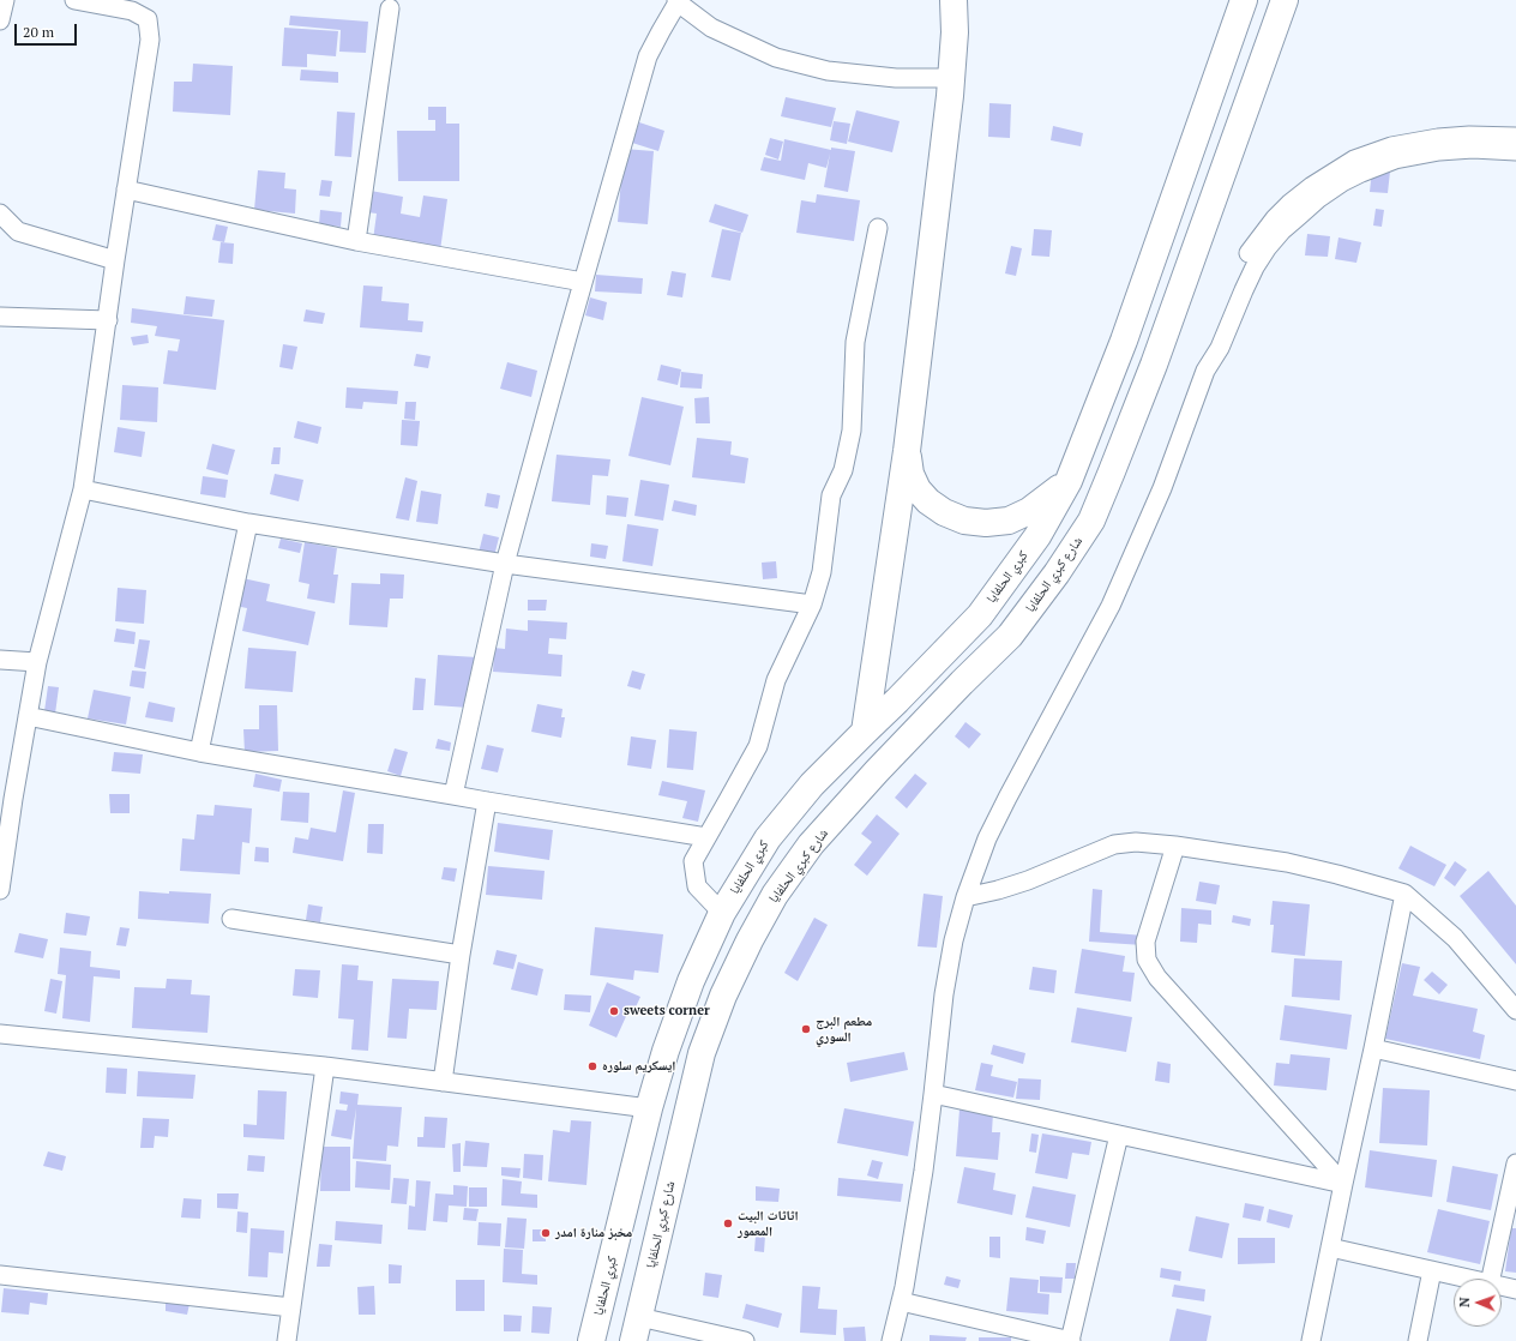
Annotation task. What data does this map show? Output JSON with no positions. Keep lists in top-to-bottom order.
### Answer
{
  "streets": {
    "main road": ["شارع كبري الحلفايا", "كبري الحلفايا"]
  },
  "places": [
    "sweets corner",
    "مطعم البرج السوري",
    "ايسكريم سلوره",
    "اثاثات البيت المعمور",
    "مخبز منارة امدر"
  ],
  "scale_bar": "20 m",
  "north": "left"
}
